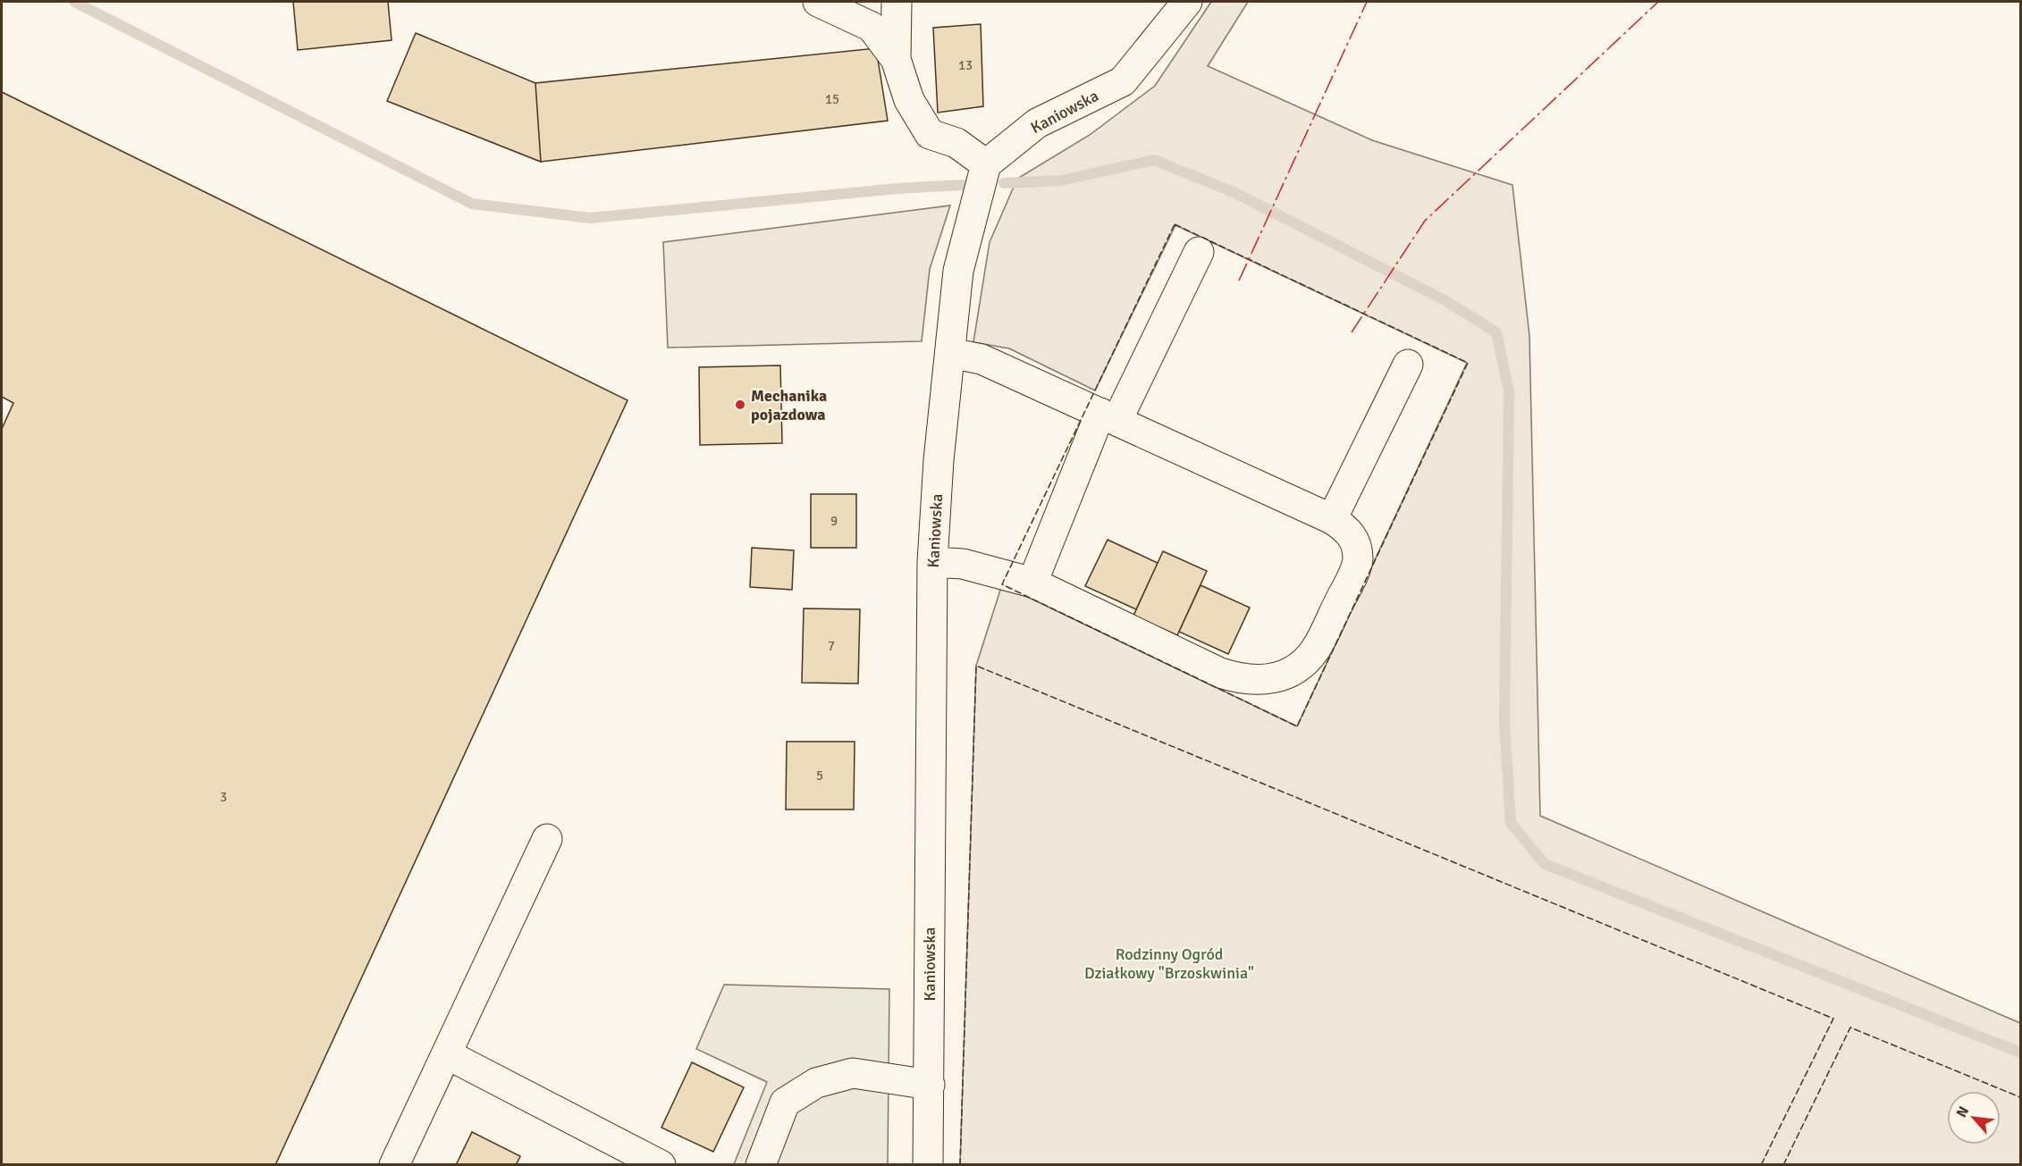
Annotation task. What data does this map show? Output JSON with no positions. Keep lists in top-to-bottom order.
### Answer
{
  "streets": {
    "street": ["Kaniowska"]
  },
  "parks": ["Rodzinny Ogród Działkowy \"Brzoskwinia\""],
  "places": ["Mechanika pojazdowa"],
  "house_numbers": [
    "13",
    "15",
    "9",
    "7",
    "5",
    "3"
  ],
  "north": "top left"
}
